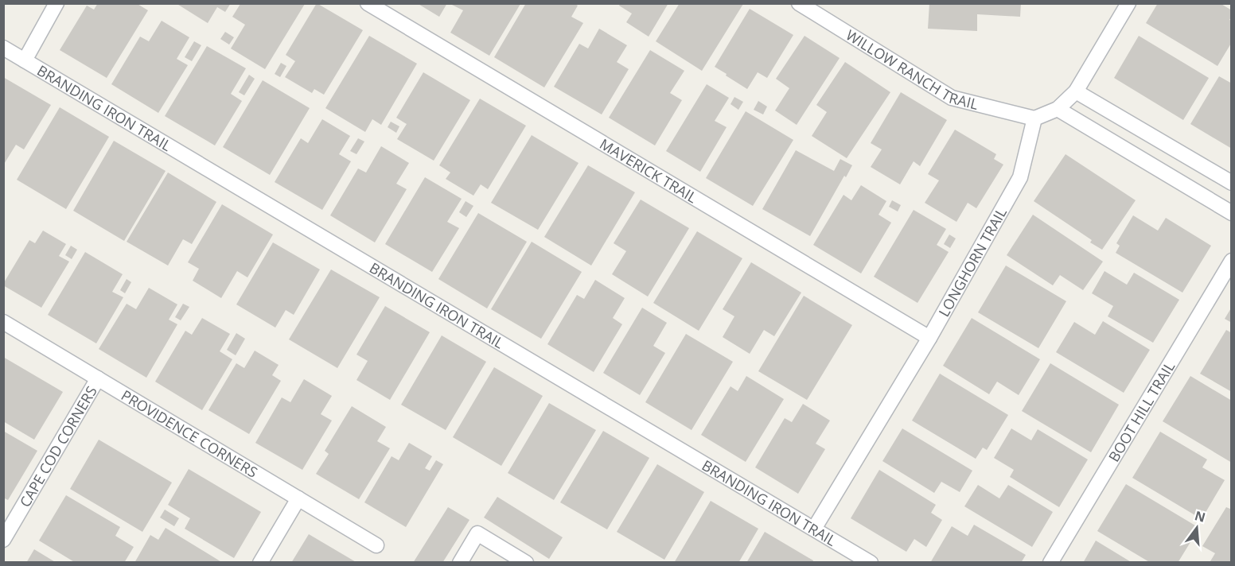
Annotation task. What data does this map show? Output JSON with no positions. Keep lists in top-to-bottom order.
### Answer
{
  "streets": {
    "lane": [
      "WILLOW RANCH TRAIL",
      "BRANDING IRON TRAIL",
      "MAVERICK TRAIL",
      "LONGHORN TRAIL",
      "BOOT HILL TRAIL",
      "PROVIDENCE CORNERS",
      "CAPE COD CORNERS"
    ]
  },
  "crossings": [
    ["WILLOW RANCH TRAIL", "LONGHORN TRAIL"],
    ["BRANDING IRON TRAIL", "LONGHORN TRAIL"],
    ["MAVERICK TRAIL", "LONGHORN TRAIL"],
    ["PROVIDENCE CORNERS", "CAPE COD CORNERS"]
  ],
  "north": "top"
}
